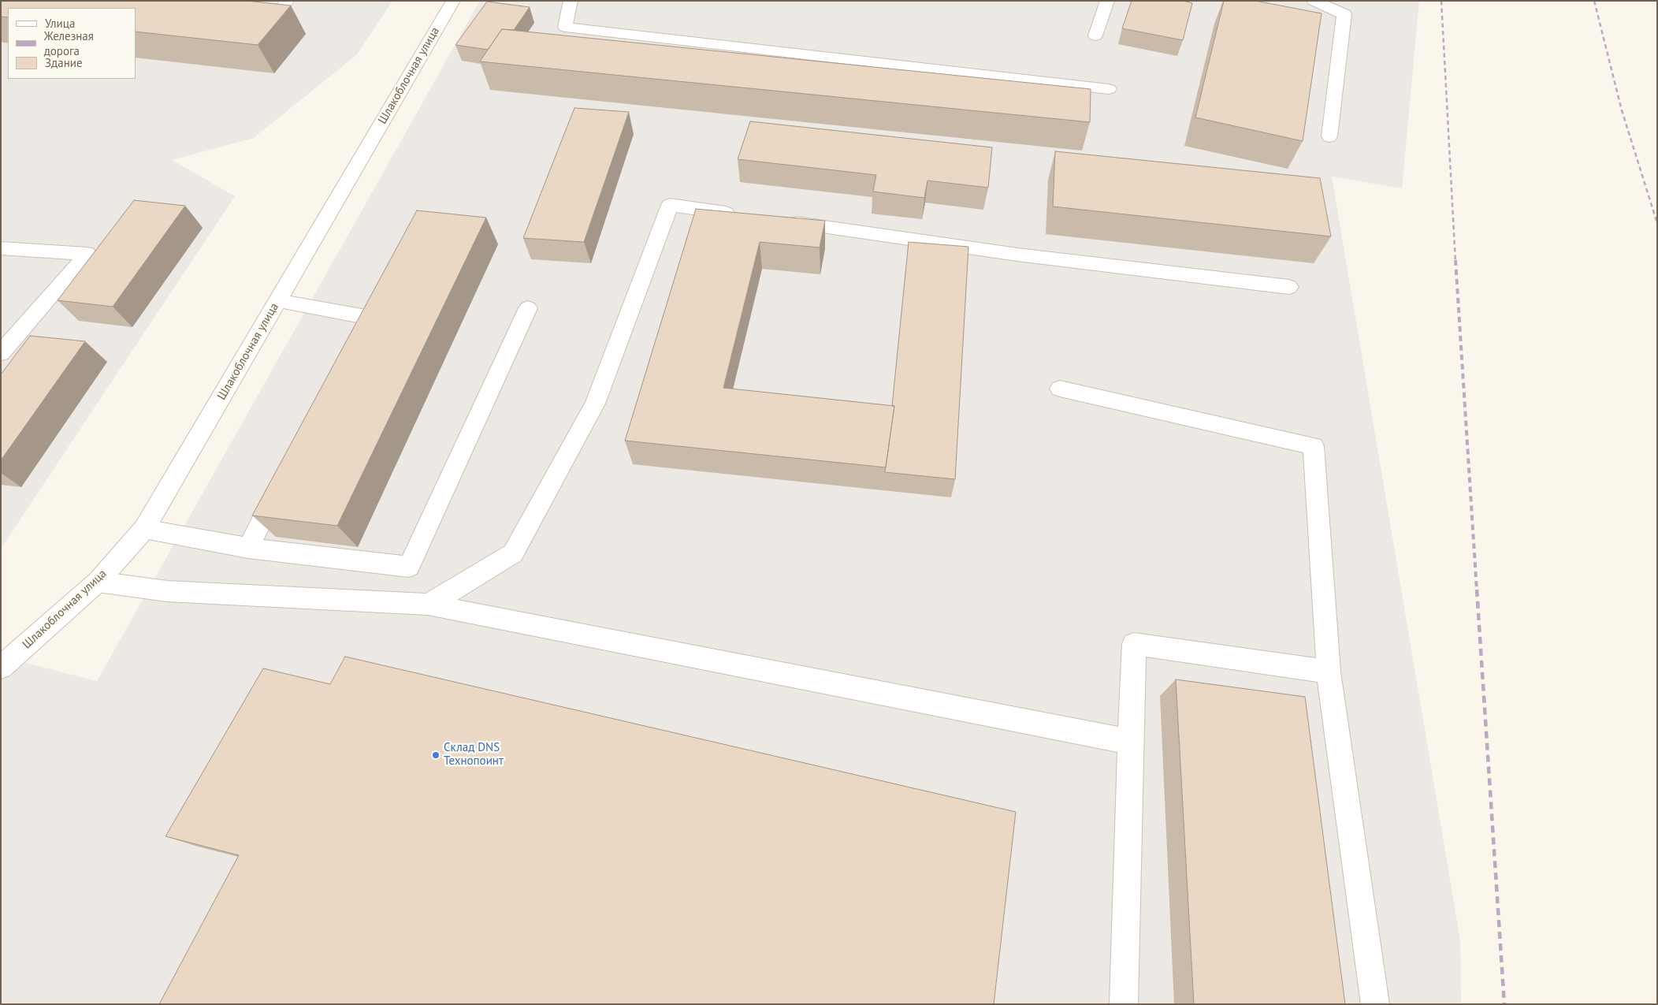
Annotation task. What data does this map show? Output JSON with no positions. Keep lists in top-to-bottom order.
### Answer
{
  "streets": {
    "street": ["Шлакоблочная улица"]
  },
  "places": ["Склад DNS Технопоинт"],
  "legend": ["Улица", "Железная дорога", "Здание"]
}
